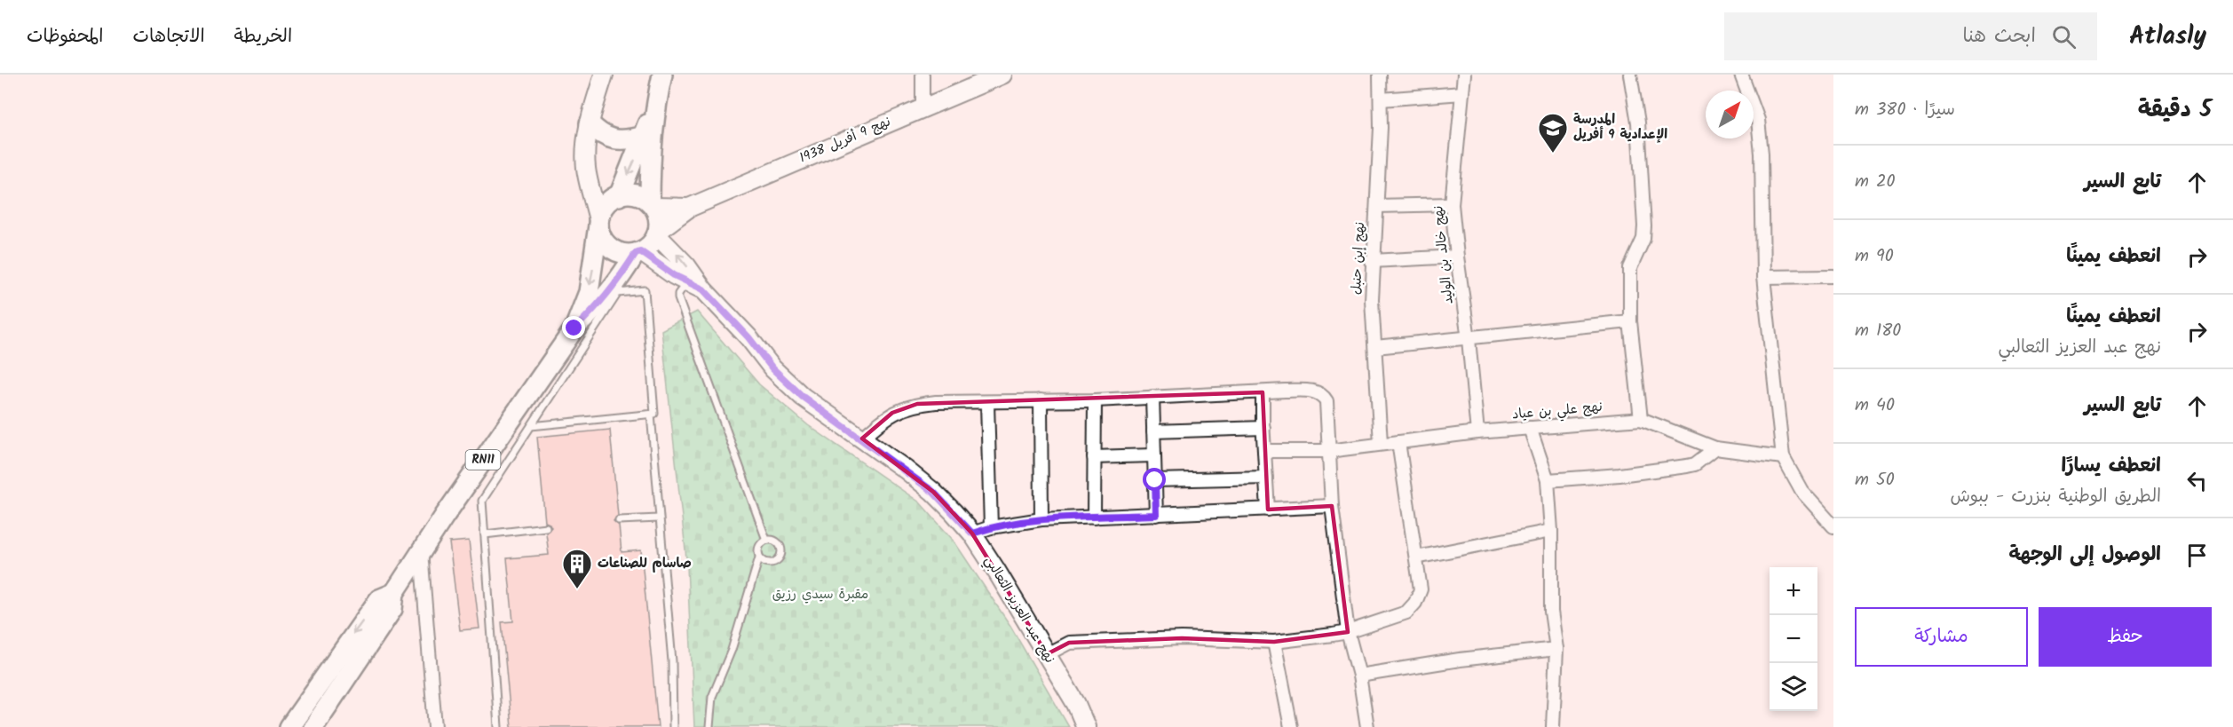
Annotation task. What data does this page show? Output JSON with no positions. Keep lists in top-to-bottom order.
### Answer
{
  "streets": {
    "main road": ["RN11"],
    "street": [
      "نهج 9 أفريل 1938",
      "نهج خالد بن الوليد",
      "نهج إبن حنبل",
      "نهج علي بن عياد",
      "نهج عبد العزيز الثعالبي"
    ]
  },
  "crossings": [
    ["نهج خالد بن الوليد", "نهج علي بن عياد"],
    ["نهج إبن حنبل", "نهج علي بن عياد"]
  ],
  "parks": ["مقبرة سيدي رزيق"],
  "places": {
    "school or university": ["المدرسة الإعدادية 9 أفريل"],
    "building": ["صاسام للصناعات"]
  },
  "north": "top right",
  "page": {
    "header": "Atlasly",
    "search": "ابحث هنا",
    "nav": ["الخريطة", "الاتجاهات", "المحفوظات"],
    "heading": ["5 دقيقة", "سيرًا · 380 m"],
    "list": [
      ["تابع السير", "20 m"],
      ["انعطف يمينًا", "90 m"],
      ["انعطف يمينًا", "نهج عبد العزيز الثعالبي", "180 m"],
      ["تابع السير", "40 m"],
      ["انعطف يسارًا", "الطريق الوطنية بنزرت - ببوش", "50 m"],
      "الوصول إلى الوجهة"
    ],
    "map_buttons": ["+", "−"],
    "buttons": ["حفظ", "مشاركة"]
  }
}
